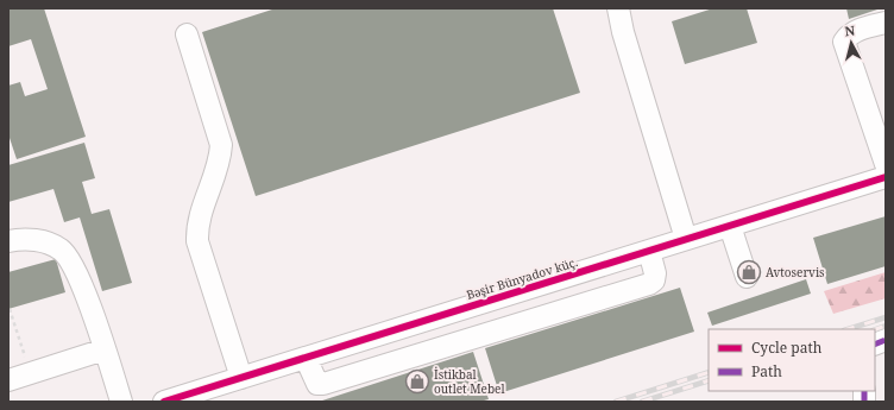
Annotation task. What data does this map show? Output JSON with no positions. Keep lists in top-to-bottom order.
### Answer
{
  "streets": {
    "street": ["Bəşir Bünyadov küç."]
  },
  "places": {
    "shop": ["Avtoservis", "İstikbal outlet Mebel"]
  },
  "legend": ["Cycle path", "Path"],
  "north": "top"
}
